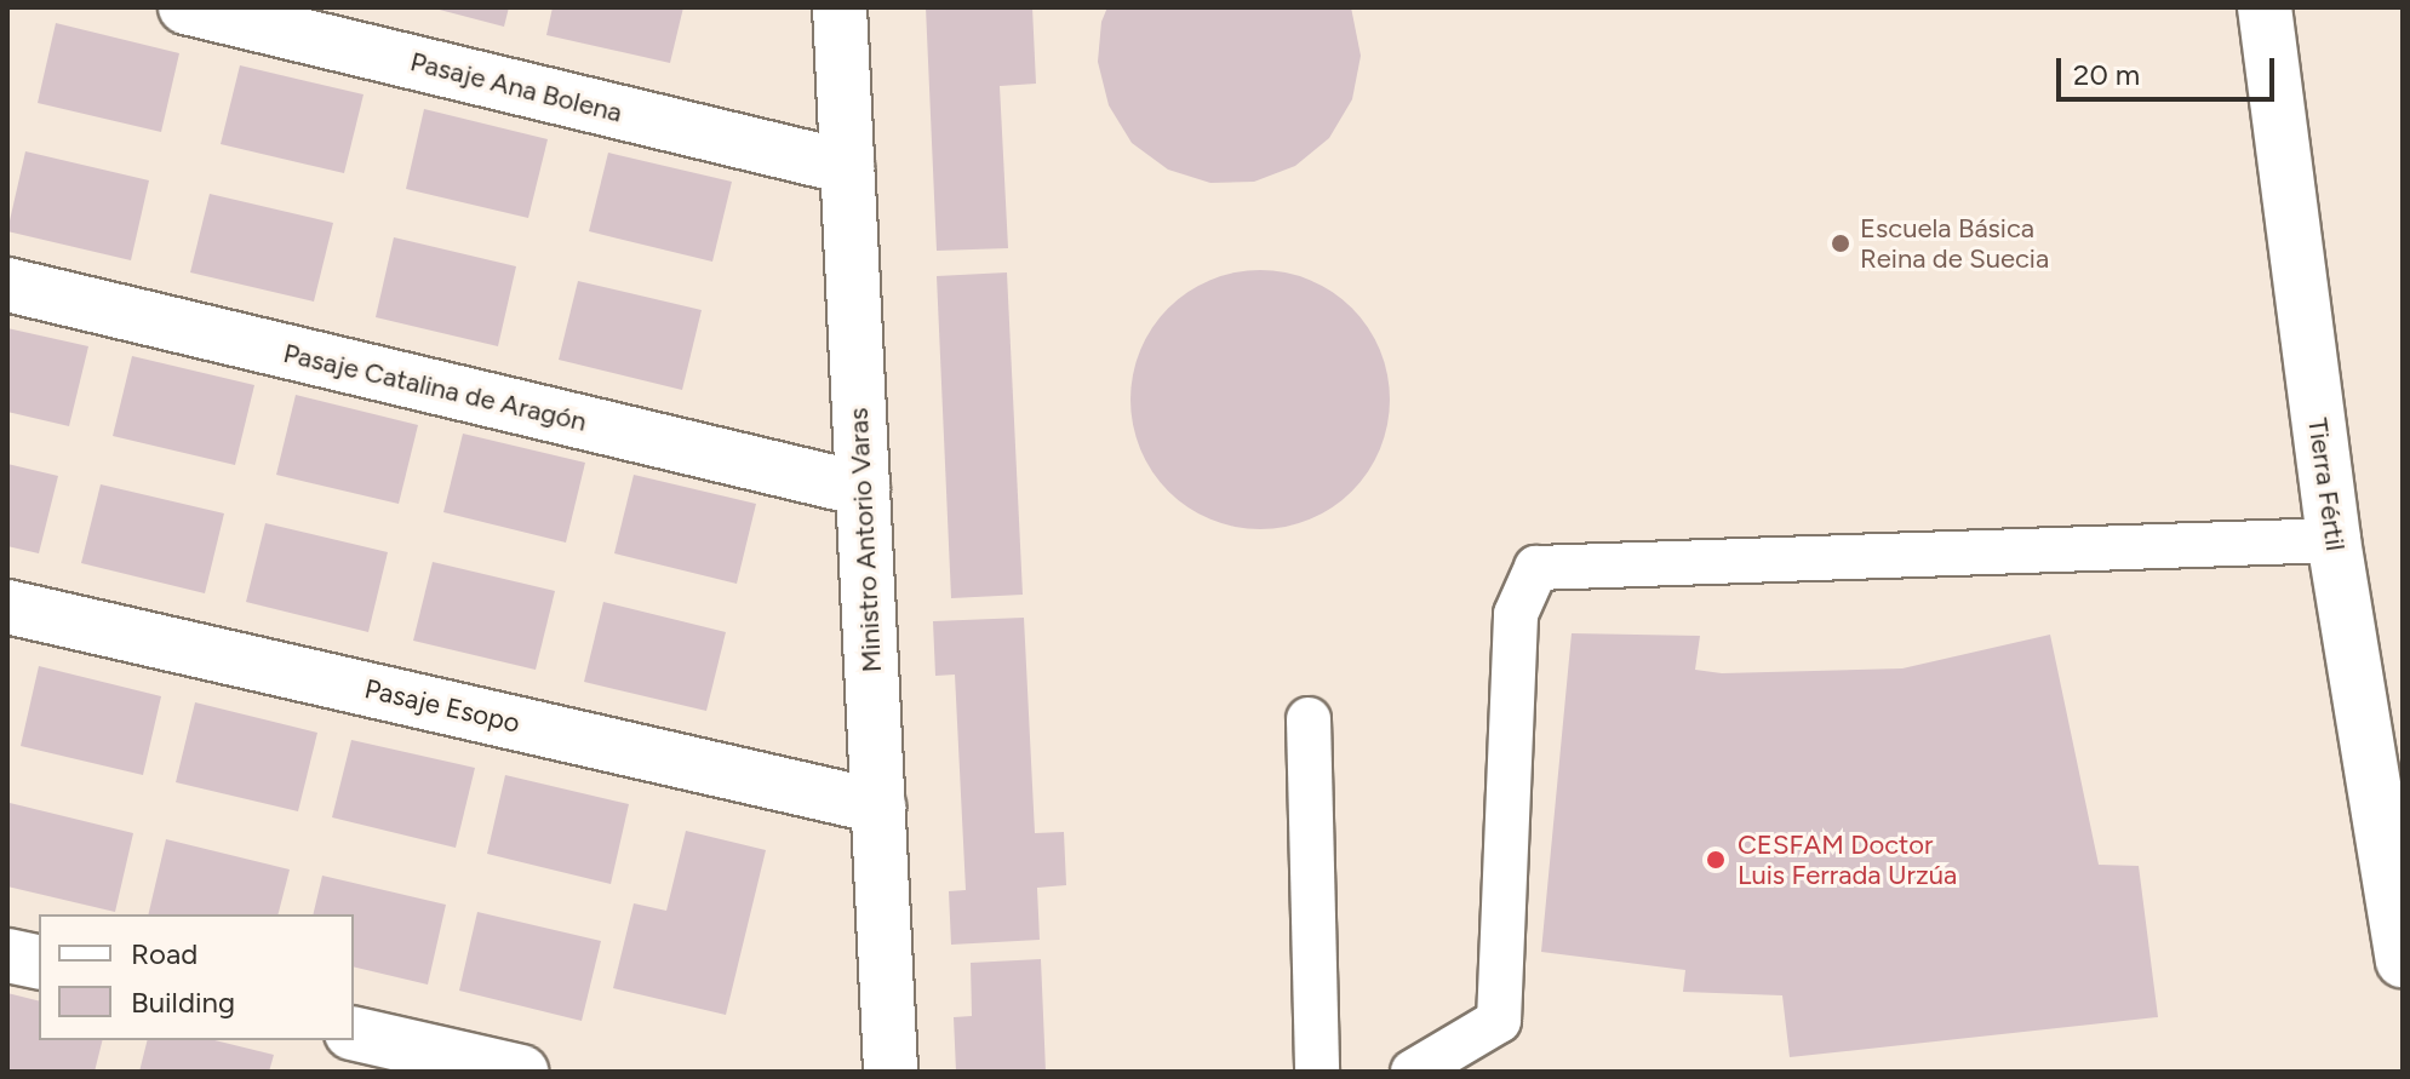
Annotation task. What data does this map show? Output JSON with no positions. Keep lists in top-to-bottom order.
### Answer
{
  "streets": {
    "street": [
      "Pasaje Ana Bolena",
      "Pasaje Catalina de Aragón",
      "Tierra Fértil",
      "Ministro Antorio Varas",
      "Pasaje Esopo"
    ]
  },
  "crossings": [
    ["Pasaje Ana Bolena", "Ministro Antorio Varas"],
    ["Pasaje Catalina de Aragón", "Ministro Antorio Varas"],
    ["Ministro Antorio Varas", "Pasaje Esopo"]
  ],
  "places": ["Escuela Básica Reina de Suecia", "CESFAM Doctor Luis Ferrada Urzúa"],
  "legend": ["Road", "Building"],
  "scale_bar": "20 m"
}
